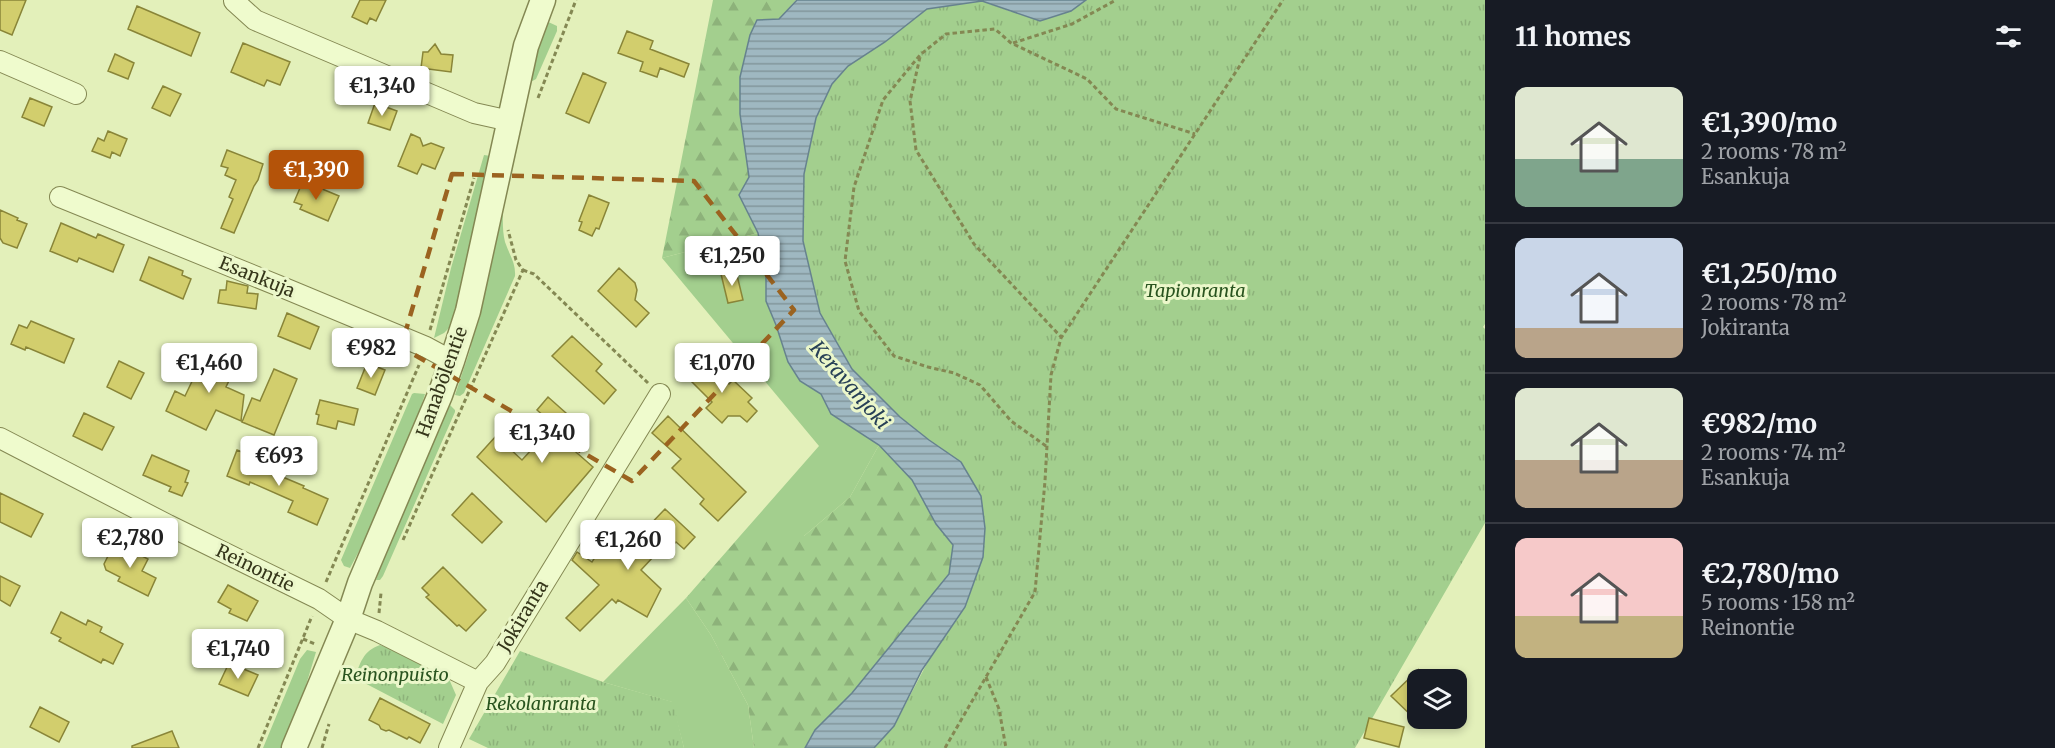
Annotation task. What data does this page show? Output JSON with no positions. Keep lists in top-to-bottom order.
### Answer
{
  "streets": {
    "street": [
      "Esankuja",
      "Hanabölentie",
      "Reinontie",
      "Jokiranta"
    ]
  },
  "crossings": [
    ["Esankuja", "Hanabölentie"],
    ["Hanabölentie", "Reinontie"]
  ],
  "water": ["Keravanjoki"],
  "parks": ["Tapionranta", "Reinonpuisto", "Rekolanranta"],
  "page": {
    "heading": "11 homes",
    "price": [
      "€1,340",
      "€1,390",
      "€1,250",
      "€982",
      "€1,460",
      "€1,070",
      "€1,340",
      "€693",
      "€2,780",
      "€1,260",
      "€1,740"
    ],
    "list": [
      {
        "name": "€1,390/mo",
        "note": "2 rooms · 78 m² · Esankuja"
      },
      {
        "name": "€1,250/mo",
        "note": "2 rooms · 78 m² · Jokiranta"
      },
      {
        "name": "€982/mo",
        "note": "2 rooms · 74 m² · Esankuja"
      },
      {
        "name": "€2,780/mo",
        "note": "5 rooms · 158 m² · Reinontie"
      }
    ]
  }
}
